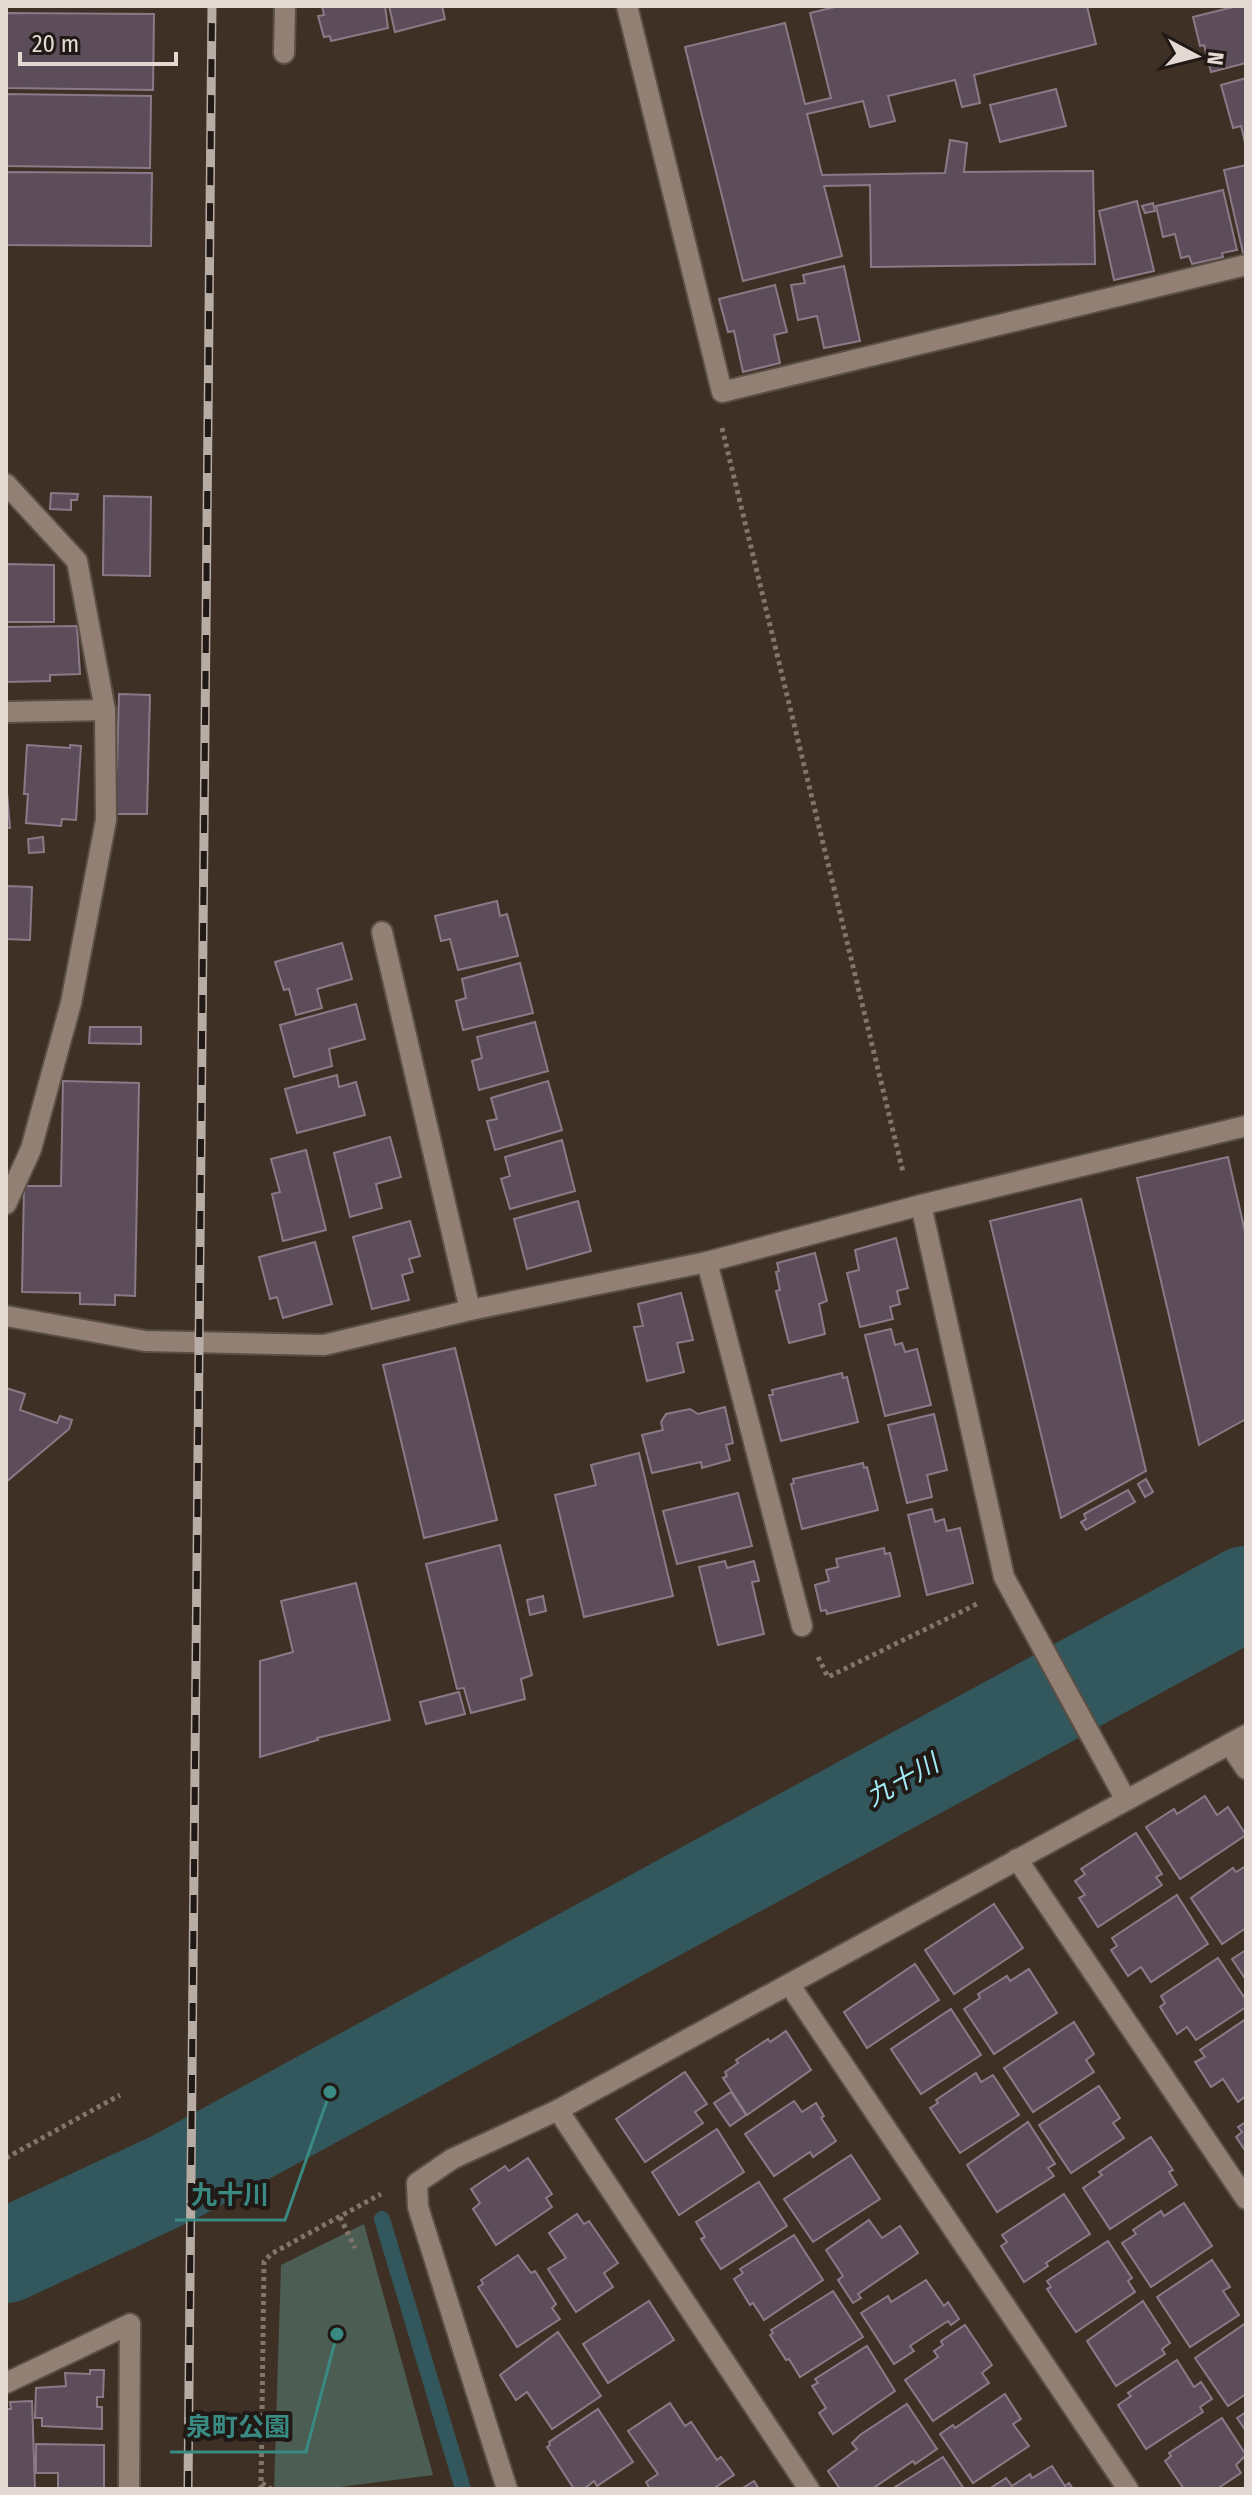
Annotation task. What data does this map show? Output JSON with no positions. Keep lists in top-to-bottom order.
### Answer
{
  "water": ["九十川"],
  "places": ["九十川", "泉町公園"],
  "scale_bar": "20 m",
  "north": "right"
}
